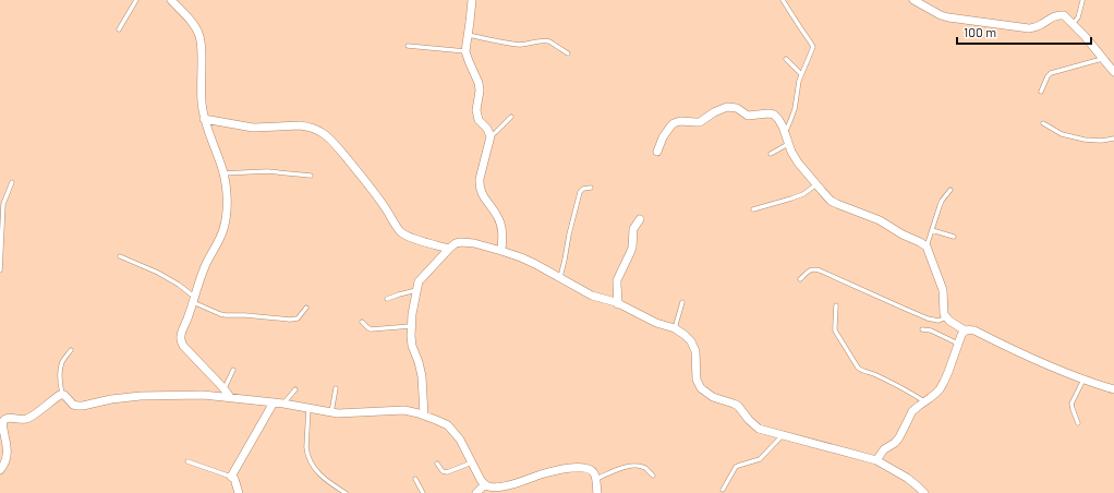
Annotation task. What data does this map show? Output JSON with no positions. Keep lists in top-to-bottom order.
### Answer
{
  "scale_bar": "100 m"
}
